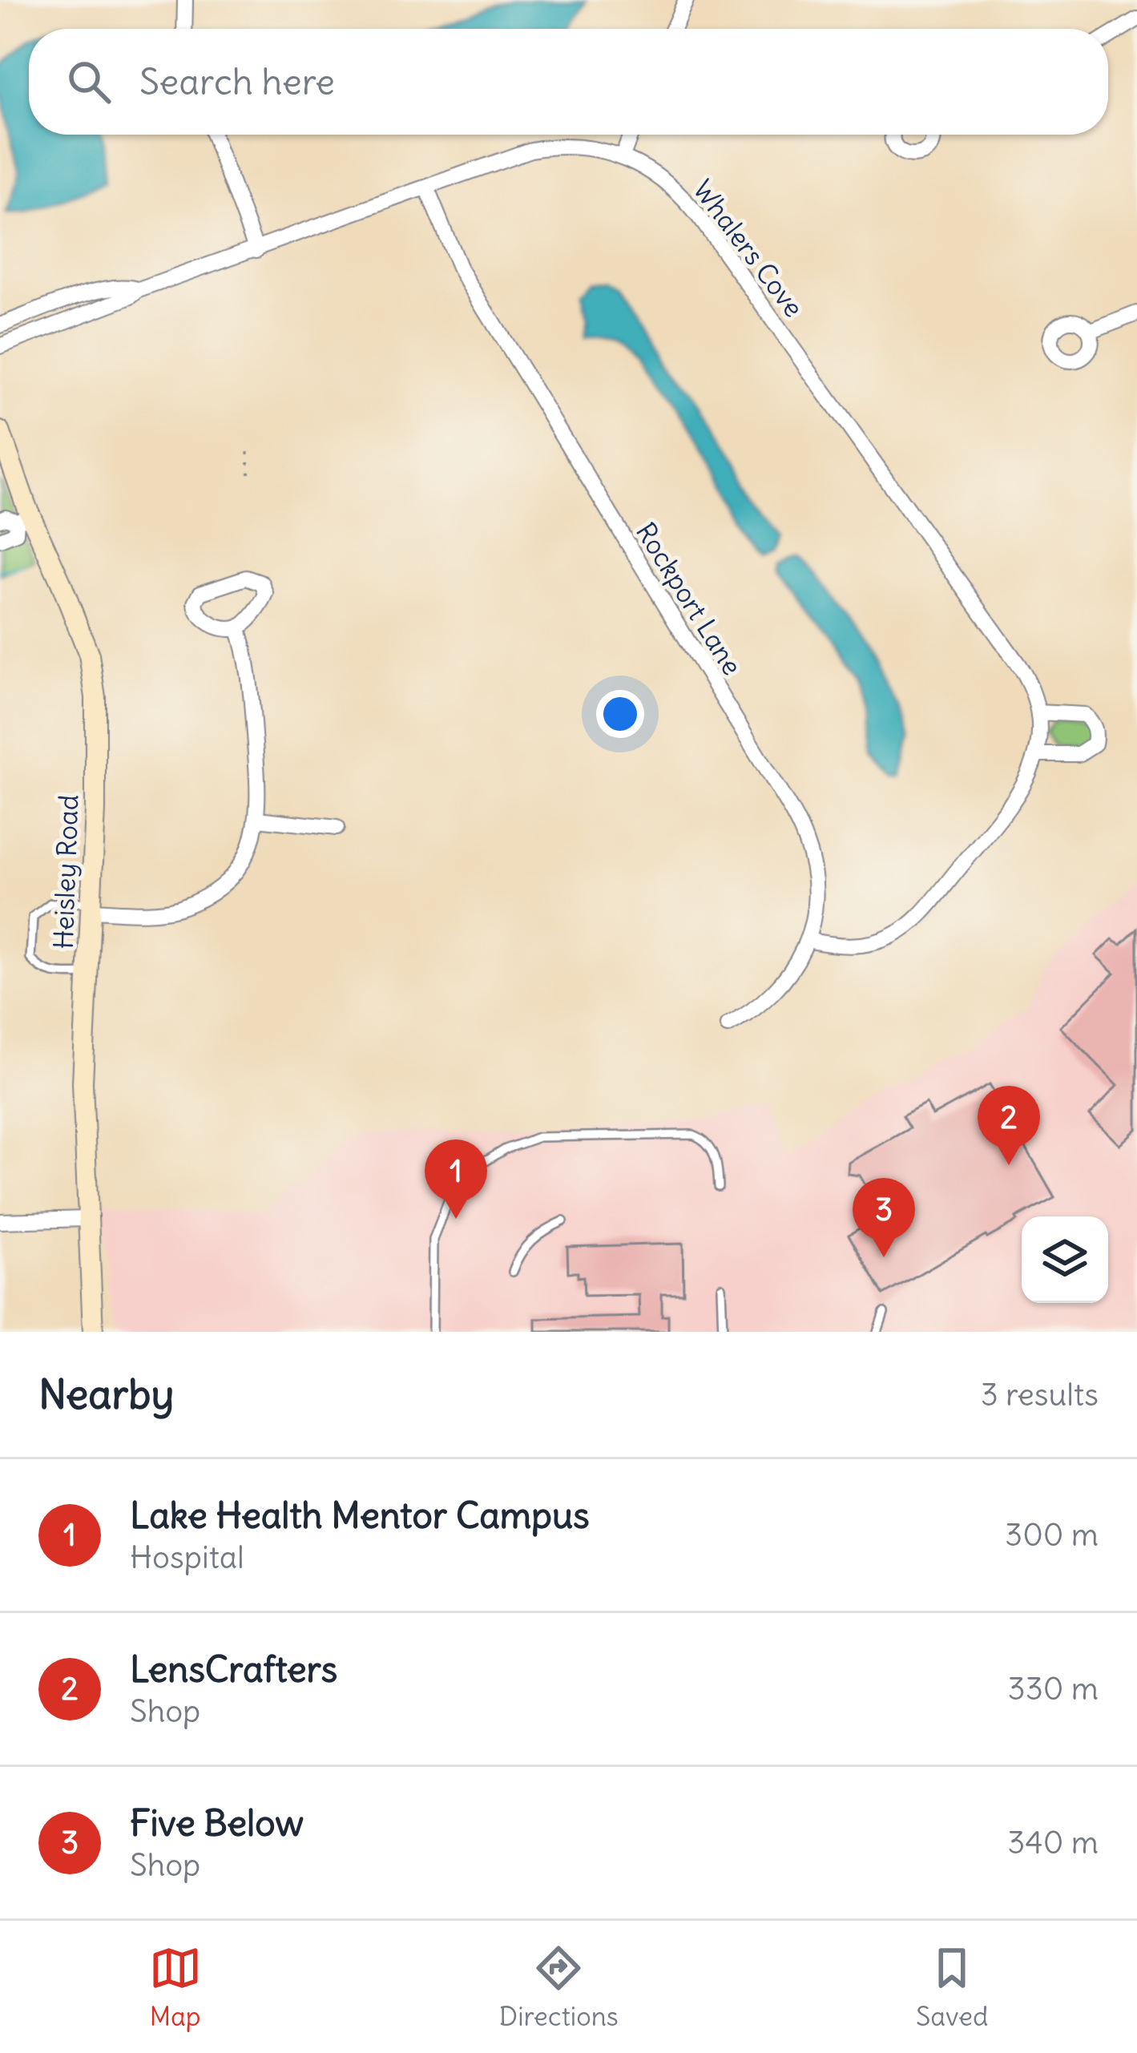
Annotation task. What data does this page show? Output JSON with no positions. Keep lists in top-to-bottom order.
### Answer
{
  "streets": {
    "street": ["Whalers Cove", "Rockport Lane", "Heisley Road"]
  },
  "crossings": [
    ["Whalers Cove", "Rockport Lane"]
  ],
  "page": {
    "search": "Search here",
    "pins": ["2", "1", "3"],
    "heading": ["Nearby", "3 results"],
    "list": [
      {
        "mark": "1",
        "name": "Lake Health Mentor Campus",
        "note": "Hospital",
        "value": "300 m"
      },
      {
        "mark": "2",
        "name": "LensCrafters",
        "note": "Shop",
        "value": "330 m"
      },
      {
        "mark": "3",
        "name": "Five Below",
        "note": "Shop",
        "value": "340 m"
      }
    ],
    "nav": ["Map", "Directions", "Saved"]
  }
}
